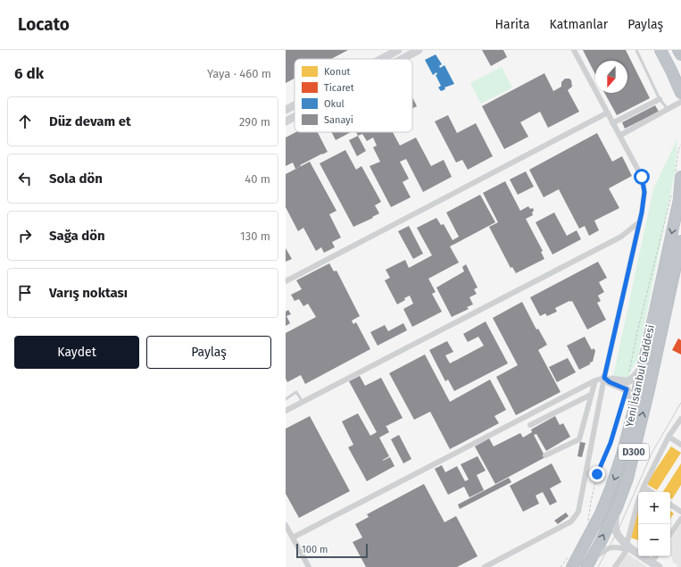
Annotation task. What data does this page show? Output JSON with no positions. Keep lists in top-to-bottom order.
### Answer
{
  "streets": {
    "highway": ["Yeni İstanbul Caddesi", "D300"]
  },
  "crossings": [
    ["Yeni İstanbul Caddesi", "D300"]
  ],
  "legend": [
    "Konut",
    "Ticaret",
    "Okul",
    "Sanayi"
  ],
  "scale_bar": "100 m",
  "north": "bottom",
  "page": {
    "header": "Locato",
    "nav": ["Harita", "Katmanlar", "Paylaş"],
    "heading": ["6 dk", "Yaya · 460 m"],
    "list": [
      ["Düz devam et", "290 m"],
      ["Sola dön", "40 m"],
      ["Sağa dön", "130 m"],
      "Varış noktası"
    ],
    "buttons": ["Kaydet", "Paylaş"],
    "map_buttons": ["+", "−"],
    "scale": "100 m"
  }
}
